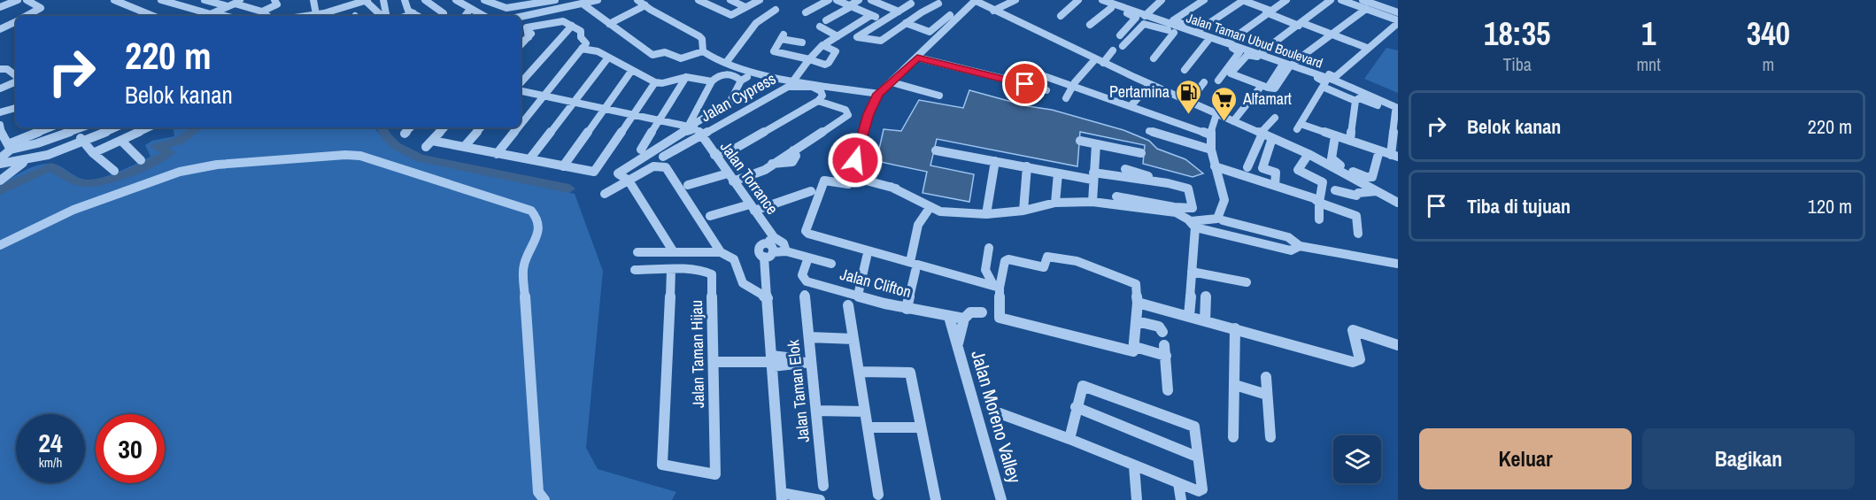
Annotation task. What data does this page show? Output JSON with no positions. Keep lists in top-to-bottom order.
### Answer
{
  "streets": {
    "street": [
      "Jalan Taman Ubud Boulevard",
      "Jalan Cypress",
      "Jalan Torrance",
      "Jalan Clifton",
      "Jalan Taman Hijau",
      "Jalan Taman Elok",
      "Jalan Moreno Valley"
    ]
  },
  "crossings": [
    ["Jalan Cypress", "Jalan Torrance"],
    ["Jalan Torrance", "Jalan Clifton"],
    ["Jalan Clifton", "Jalan Moreno Valley"]
  ],
  "places": {
    "fuel station": ["Pertamina"],
    "supermarket": ["Alfamart"]
  },
  "page": {
    "eta": [
      "18:35",
      "Tiba",
      "1",
      "mnt",
      "340",
      "m"
    ],
    "turn": ["220 m", "Belok kanan"],
    "list": [
      {
        "name": "Belok kanan",
        "value": "220 m"
      },
      {
        "name": "Tiba di tujuan",
        "value": "120 m"
      }
    ],
    "speed": "24 km/h",
    "limit": "30",
    "buttons": ["Keluar", "Bagikan"]
  }
}
